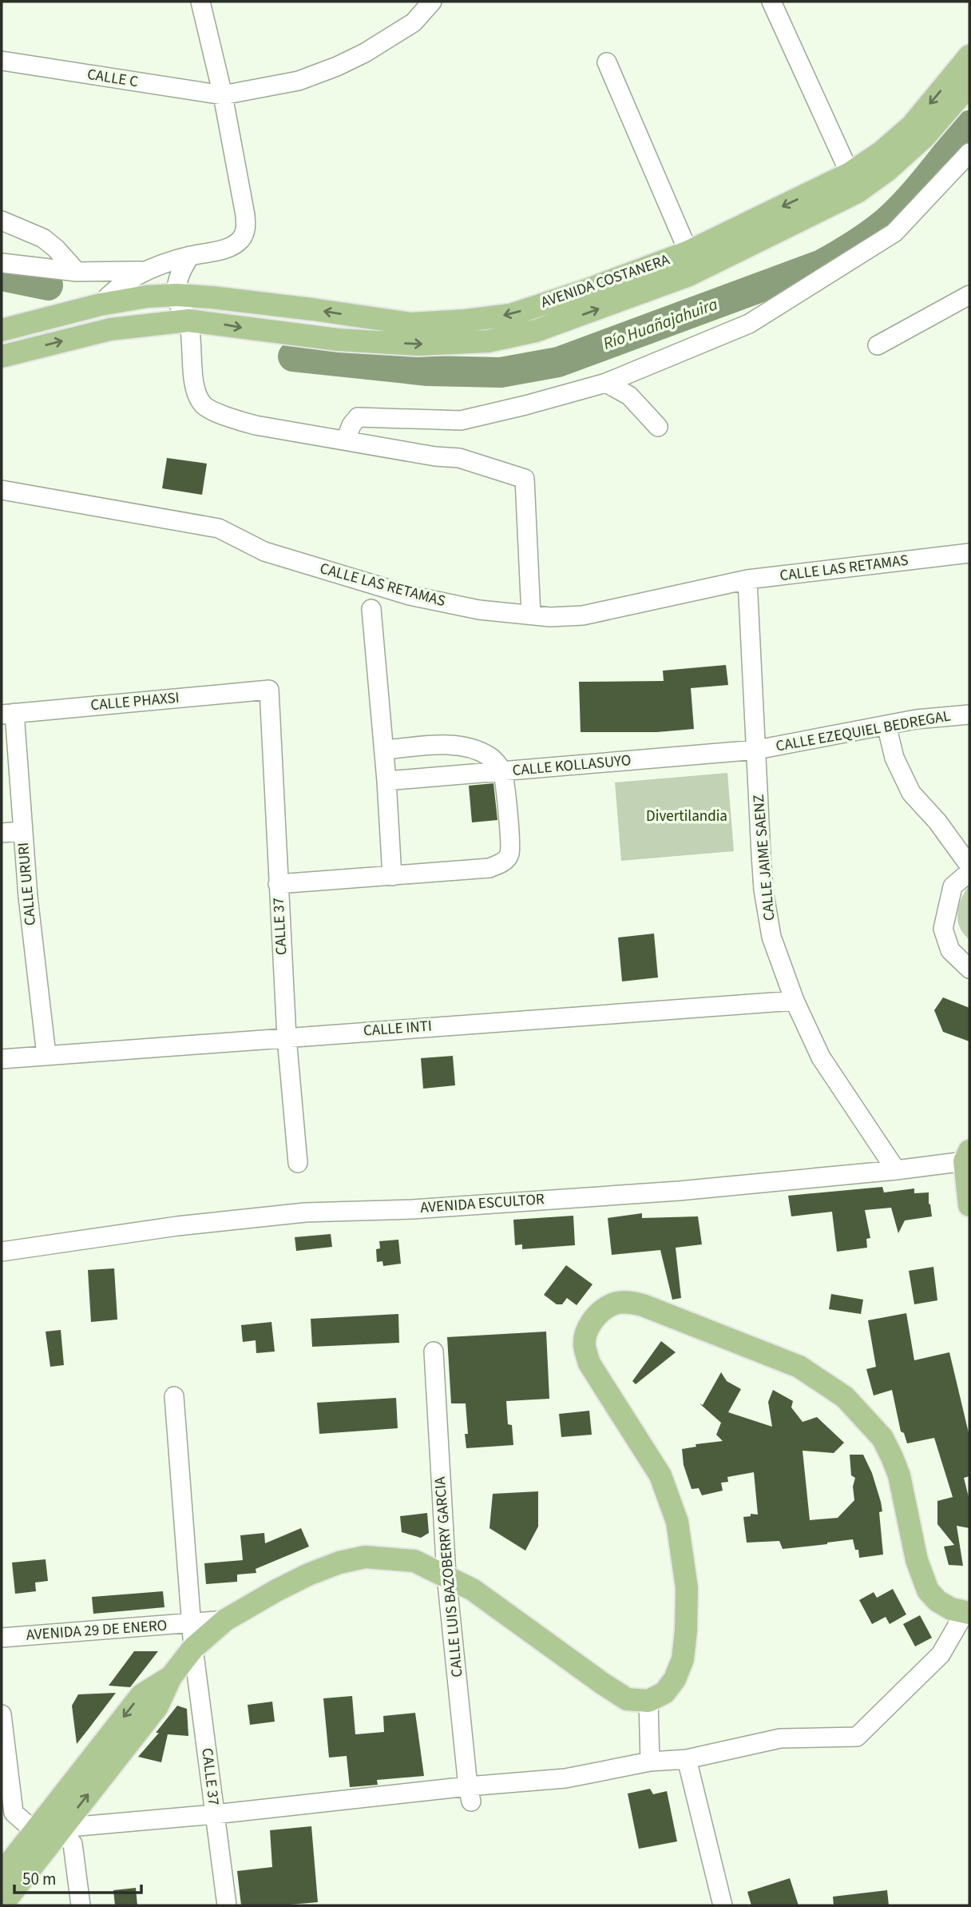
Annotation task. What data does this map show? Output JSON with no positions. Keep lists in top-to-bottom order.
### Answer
{
  "streets": {
    "main road": ["AVENIDA COSTANERA"],
    "street": [
      "CALLE C",
      "CALLE LAS RETAMAS",
      "CALLE PHAXSI",
      "CALLE EZEQUIEL BEDREGAL",
      "CALLE KOLLASUYO",
      "CALLE JAIME SAENZ",
      "CALLE URURI",
      "CALLE 37",
      "CALLE INTI",
      "AVENIDA ESCULTOR",
      "CALLE LUIS BAZOBERRY GARCIA",
      "AVENIDA 29 DE ENERO"
    ]
  },
  "crossings": [
    ["CALLE C", "AVENIDA COSTANERA"],
    ["CALLE LAS RETAMAS", "CALLE JAIME SAENZ"],
    ["CALLE PHAXSI", "CALLE URURI"],
    ["CALLE PHAXSI", "CALLE 37"],
    ["CALLE EZEQUIEL BEDREGAL", "CALLE KOLLASUYO"],
    ["CALLE EZEQUIEL BEDREGAL", "CALLE JAIME SAENZ"],
    ["CALLE KOLLASUYO", "CALLE JAIME SAENZ"],
    ["CALLE JAIME SAENZ", "CALLE INTI"],
    ["CALLE JAIME SAENZ", "AVENIDA ESCULTOR"],
    ["CALLE URURI", "CALLE INTI"],
    ["CALLE 37", "CALLE INTI"],
    ["CALLE 37", "AVENIDA 29 DE ENERO"]
  ],
  "water": ["Río Huañajahuira"],
  "parks": ["Divertilandia"],
  "scale_bar": "50 m"
}
